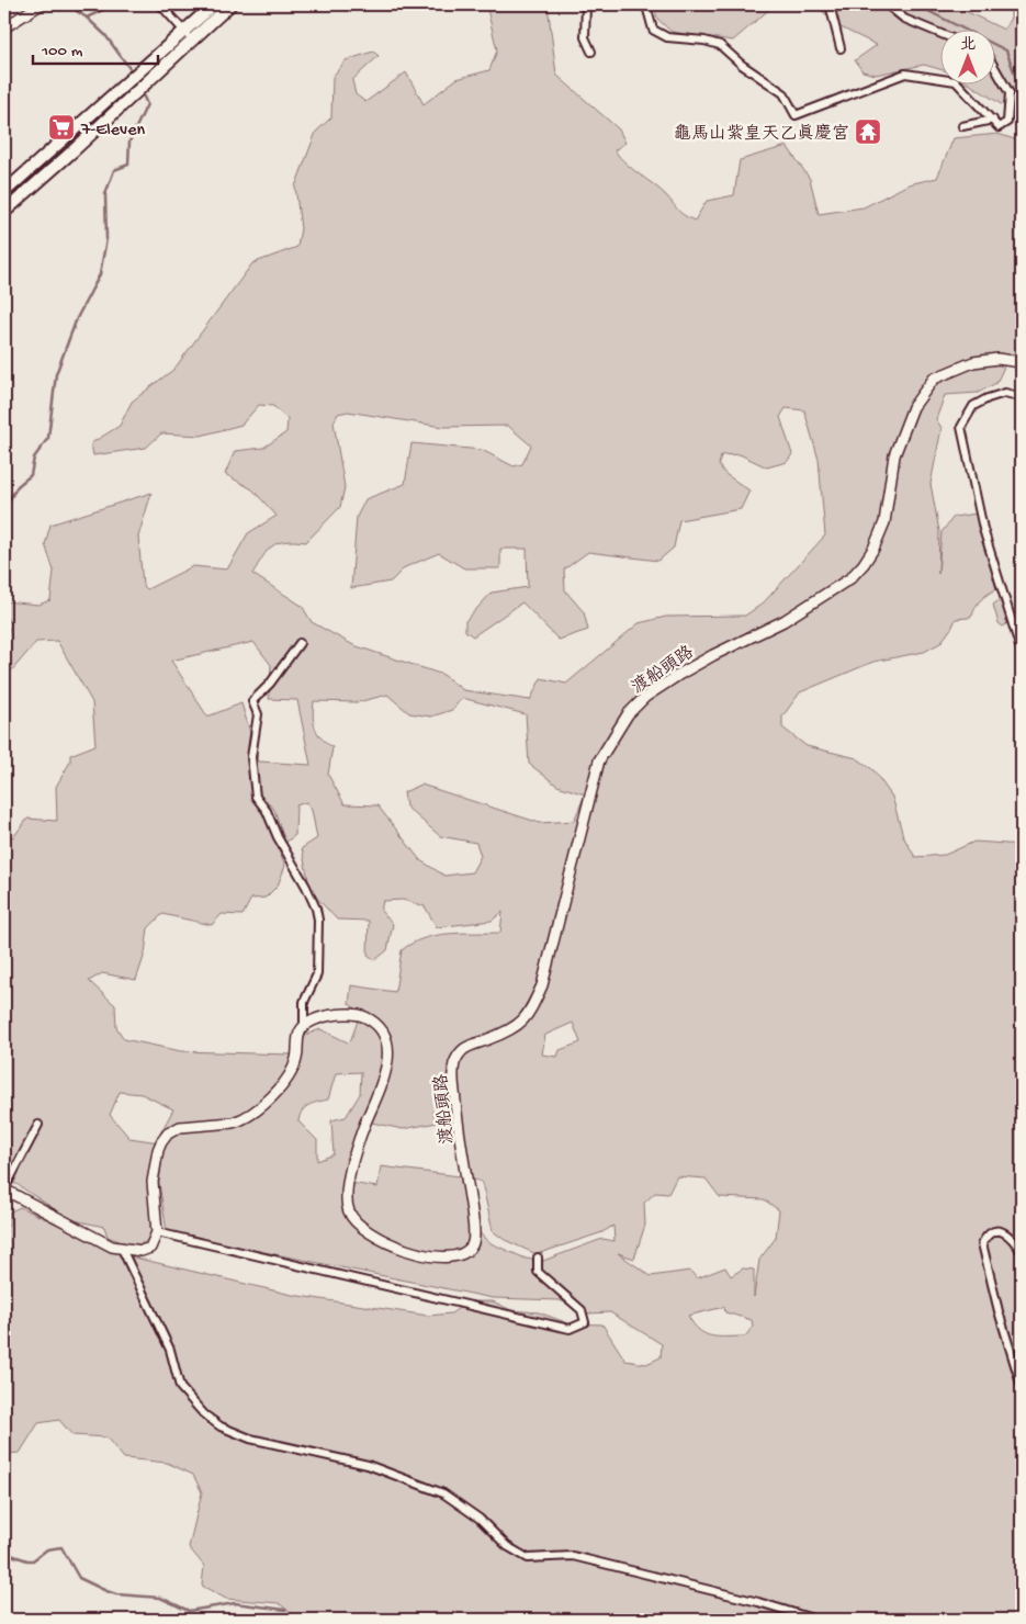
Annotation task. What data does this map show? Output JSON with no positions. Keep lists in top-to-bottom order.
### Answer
{
  "streets": {
    "street": ["渡船頭路"]
  },
  "places": {
    "supermarket": ["7-Eleven"],
    "temple": ["龜馬山紫皇天乙真慶宮"]
  },
  "scale_bar": "100 m",
  "north": "top"
}
